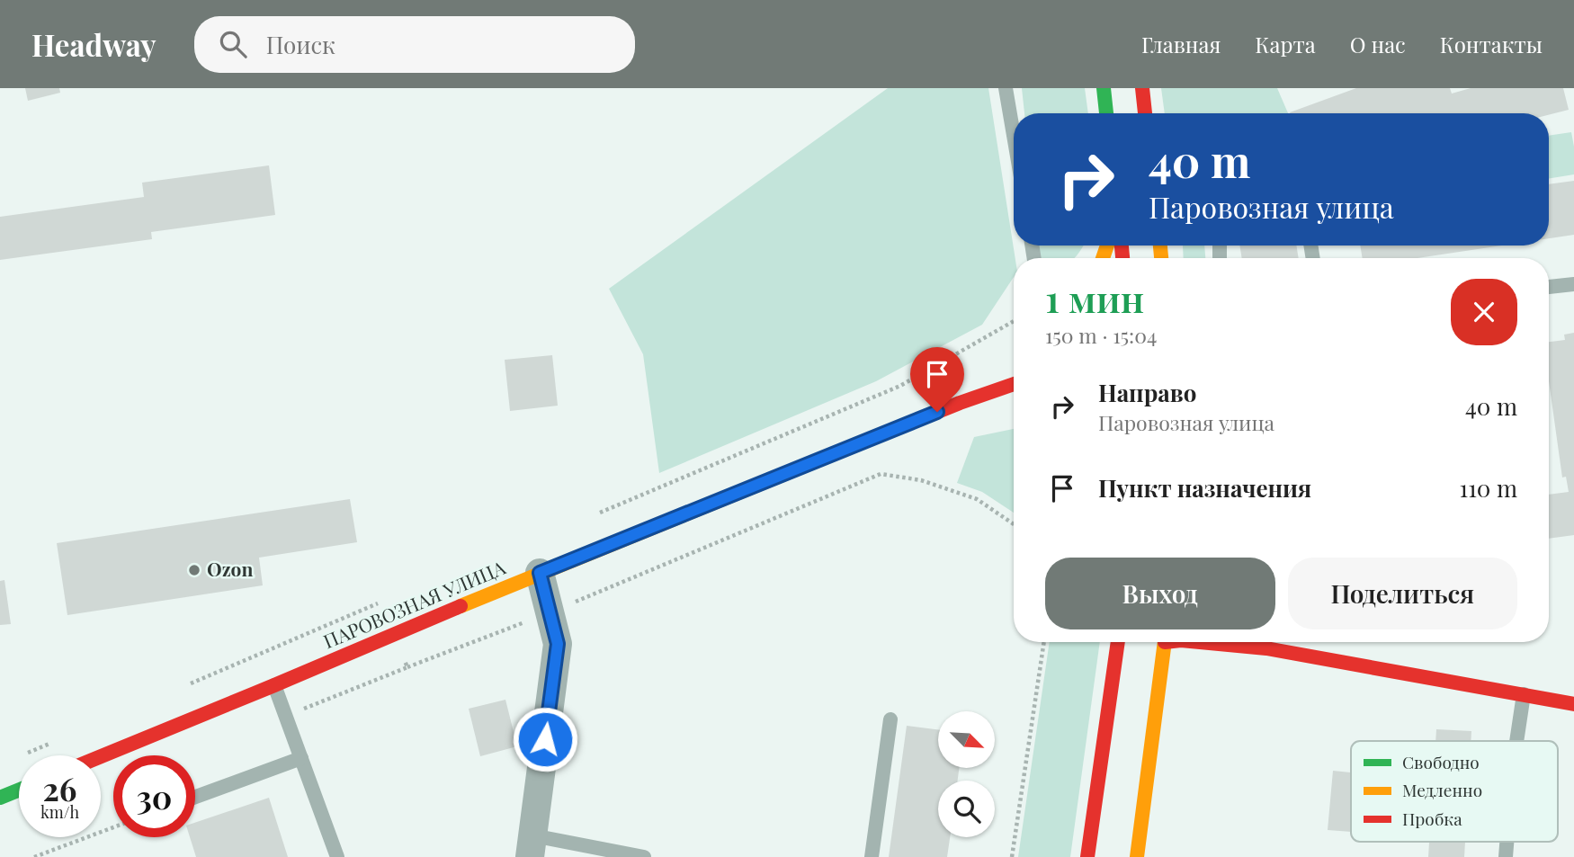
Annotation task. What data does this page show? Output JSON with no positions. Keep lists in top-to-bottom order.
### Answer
{
  "streets": {
    "main road": ["ПАРОВОЗНАЯ УЛИЦА"]
  },
  "places": ["Ozon"],
  "legend": ["Свободно", "Медленно", "Пробка"],
  "north": "bottom right",
  "page": {
    "header": "Headway",
    "search": "Поиск",
    "nav": [
      "Главная",
      "Карта",
      "О нас",
      "Контакты"
    ],
    "turn": ["40 m", "Паровозная улица"],
    "heading": ["1 мин", "150 m · 15:04"],
    "list": [
      {
        "name": "Направо",
        "note": "Паровозная улица",
        "value": "40 m"
      },
      {
        "name": "Пункт назначения",
        "value": "110 m"
      }
    ],
    "buttons": ["Выход", "Поделиться"],
    "speed": "26 km/h",
    "limit": "30"
  }
}
